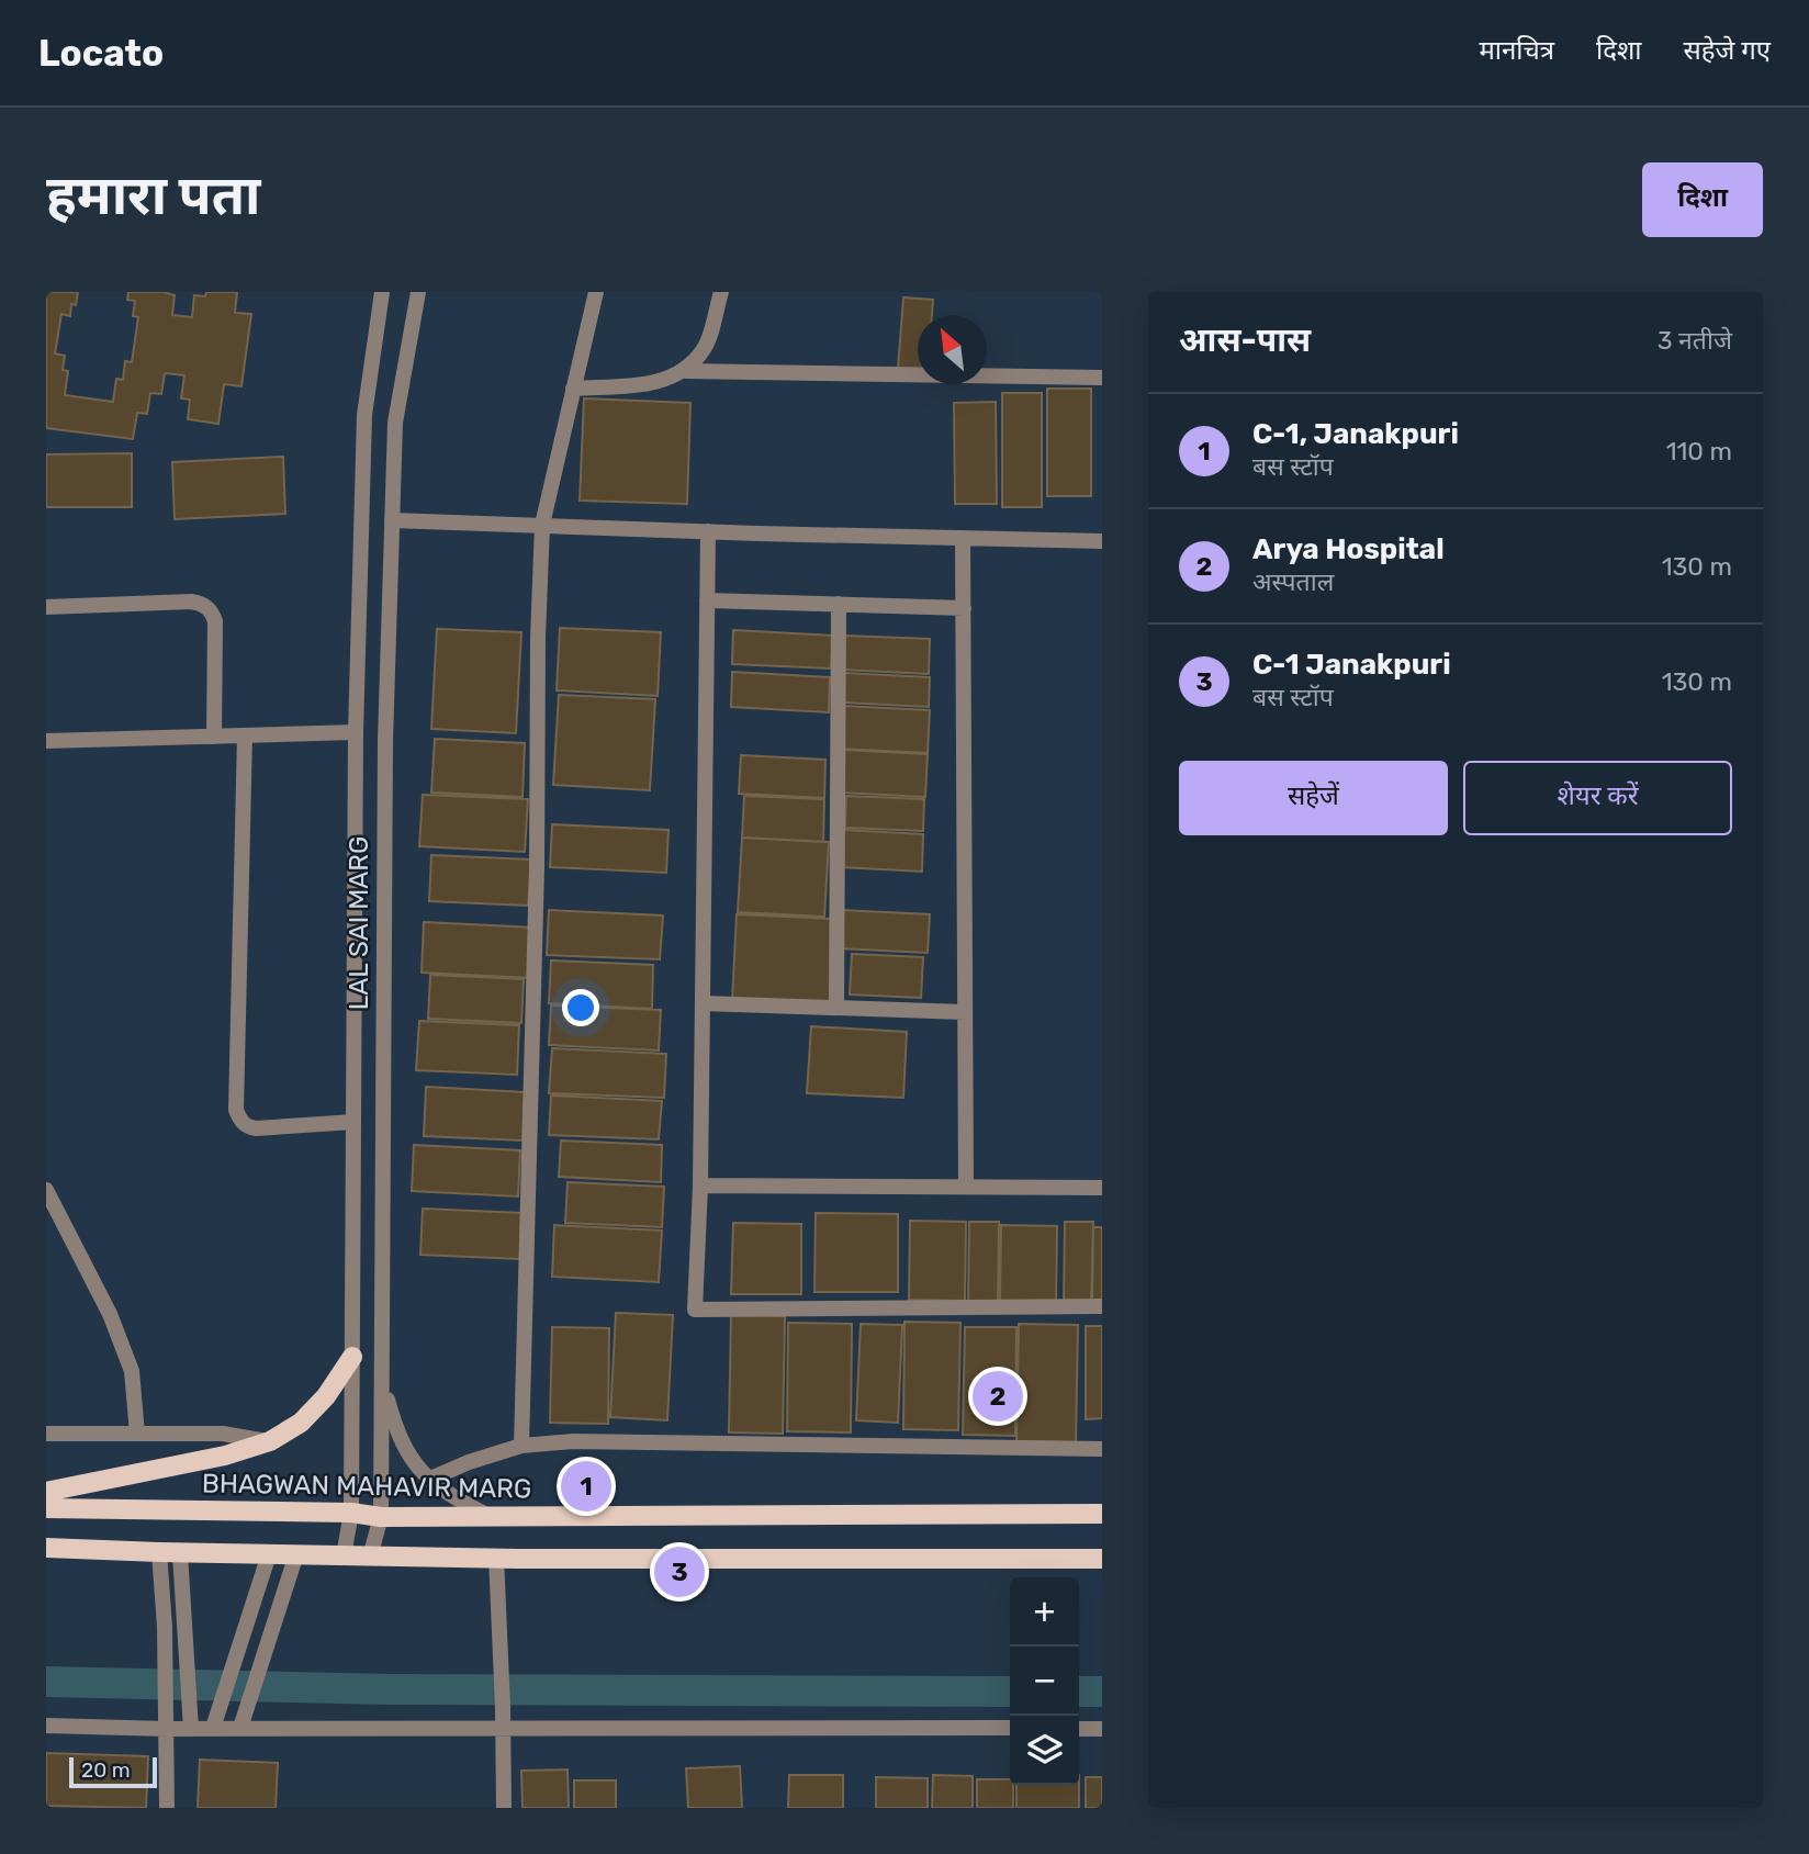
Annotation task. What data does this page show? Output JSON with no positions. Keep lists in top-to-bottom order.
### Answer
{
  "streets": {
    "main road": ["BHAGWAN MAHAVIR MARG"],
    "street": ["LAL SAI MARG"]
  },
  "crossings": [
    ["LAL SAI MARG", "BHAGWAN MAHAVIR MARG"]
  ],
  "scale_bar": "20 m",
  "north": "top left",
  "page": {
    "header": "Locato",
    "nav": ["मानचित्र", "दिशा", "सहेजे गए"],
    "buttons": [
      "दिशा",
      ["सहेजें", "शेयर करें"]
    ],
    "title": "हमारा पता",
    "heading": ["आस-पास", "3 नतीजे"],
    "list": [
      {
        "mark": "1",
        "name": "C-1, Janakpuri",
        "note": "बस स्टॉप",
        "value": "110 m"
      },
      {
        "mark": "2",
        "name": "Arya Hospital",
        "note": "अस्पताल",
        "value": "130 m"
      },
      {
        "mark": "3",
        "name": "C-1 Janakpuri",
        "note": "बस स्टॉप",
        "value": "130 m"
      }
    ],
    "pins": ["2", "1", "3"],
    "map_buttons": ["+", "−"],
    "scale": "20 m"
  }
}
